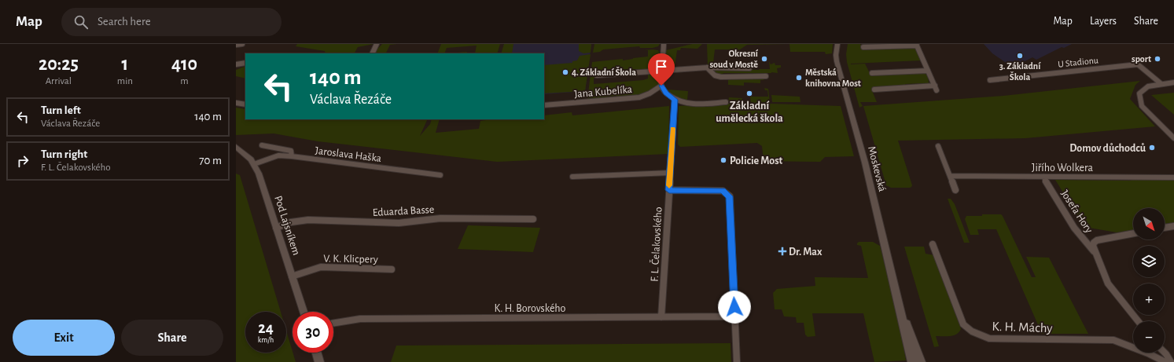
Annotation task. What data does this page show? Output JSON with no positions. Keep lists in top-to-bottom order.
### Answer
{
  "streets": {
    "street": [
      "U Stadionu",
      "Jana Kubelíka",
      "Jaroslava Haška",
      "Jiřího Wolkera",
      "Moskevská",
      "Eduarda Basse",
      "Josefa Hory",
      "Pod Lajsníkem",
      "F. L. Čelakovského",
      "V. K. Klicpery",
      "K. H. Borovského",
      "K. H. Máchy"
    ]
  },
  "crossings": [
    ["Jaroslava Haška", "Pod Lajsníkem"],
    ["Jiřího Wolkera", "Josefa Hory"],
    ["Eduarda Basse", "Pod Lajsníkem"],
    ["Pod Lajsníkem", "V. K. Klicpery"],
    ["F. L. Čelakovského", "K. H. Borovského"]
  ],
  "places": {
    "other": [
      "3. Základní Škola",
      "Okresní soud v Mostě",
      "sport",
      "4. Základní Škola",
      "Městská knihovna Most",
      "Základní umělecká škola",
      "Domov důchodců",
      "Policie Most"
    ],
    "health": ["Dr. Max"]
  },
  "north": "bottom right",
  "page": {
    "header": "Map",
    "search": "Search here",
    "nav": ["Map", "Layers", "Share"],
    "eta": [
      "20:25",
      "Arrival",
      "1",
      "min",
      "410",
      "m"
    ],
    "turn": ["140 m", "Václava Řezáče"],
    "list": [
      {
        "name": "Turn left",
        "note": "Václava Řezáče",
        "value": "140 m"
      },
      {
        "name": "Turn right",
        "note": "F. L. Čelakovského",
        "value": "70 m"
      }
    ],
    "map_buttons": ["+", "−"],
    "speed": "24 km/h",
    "limit": "30",
    "buttons": ["Exit", "Share"]
  }
}
